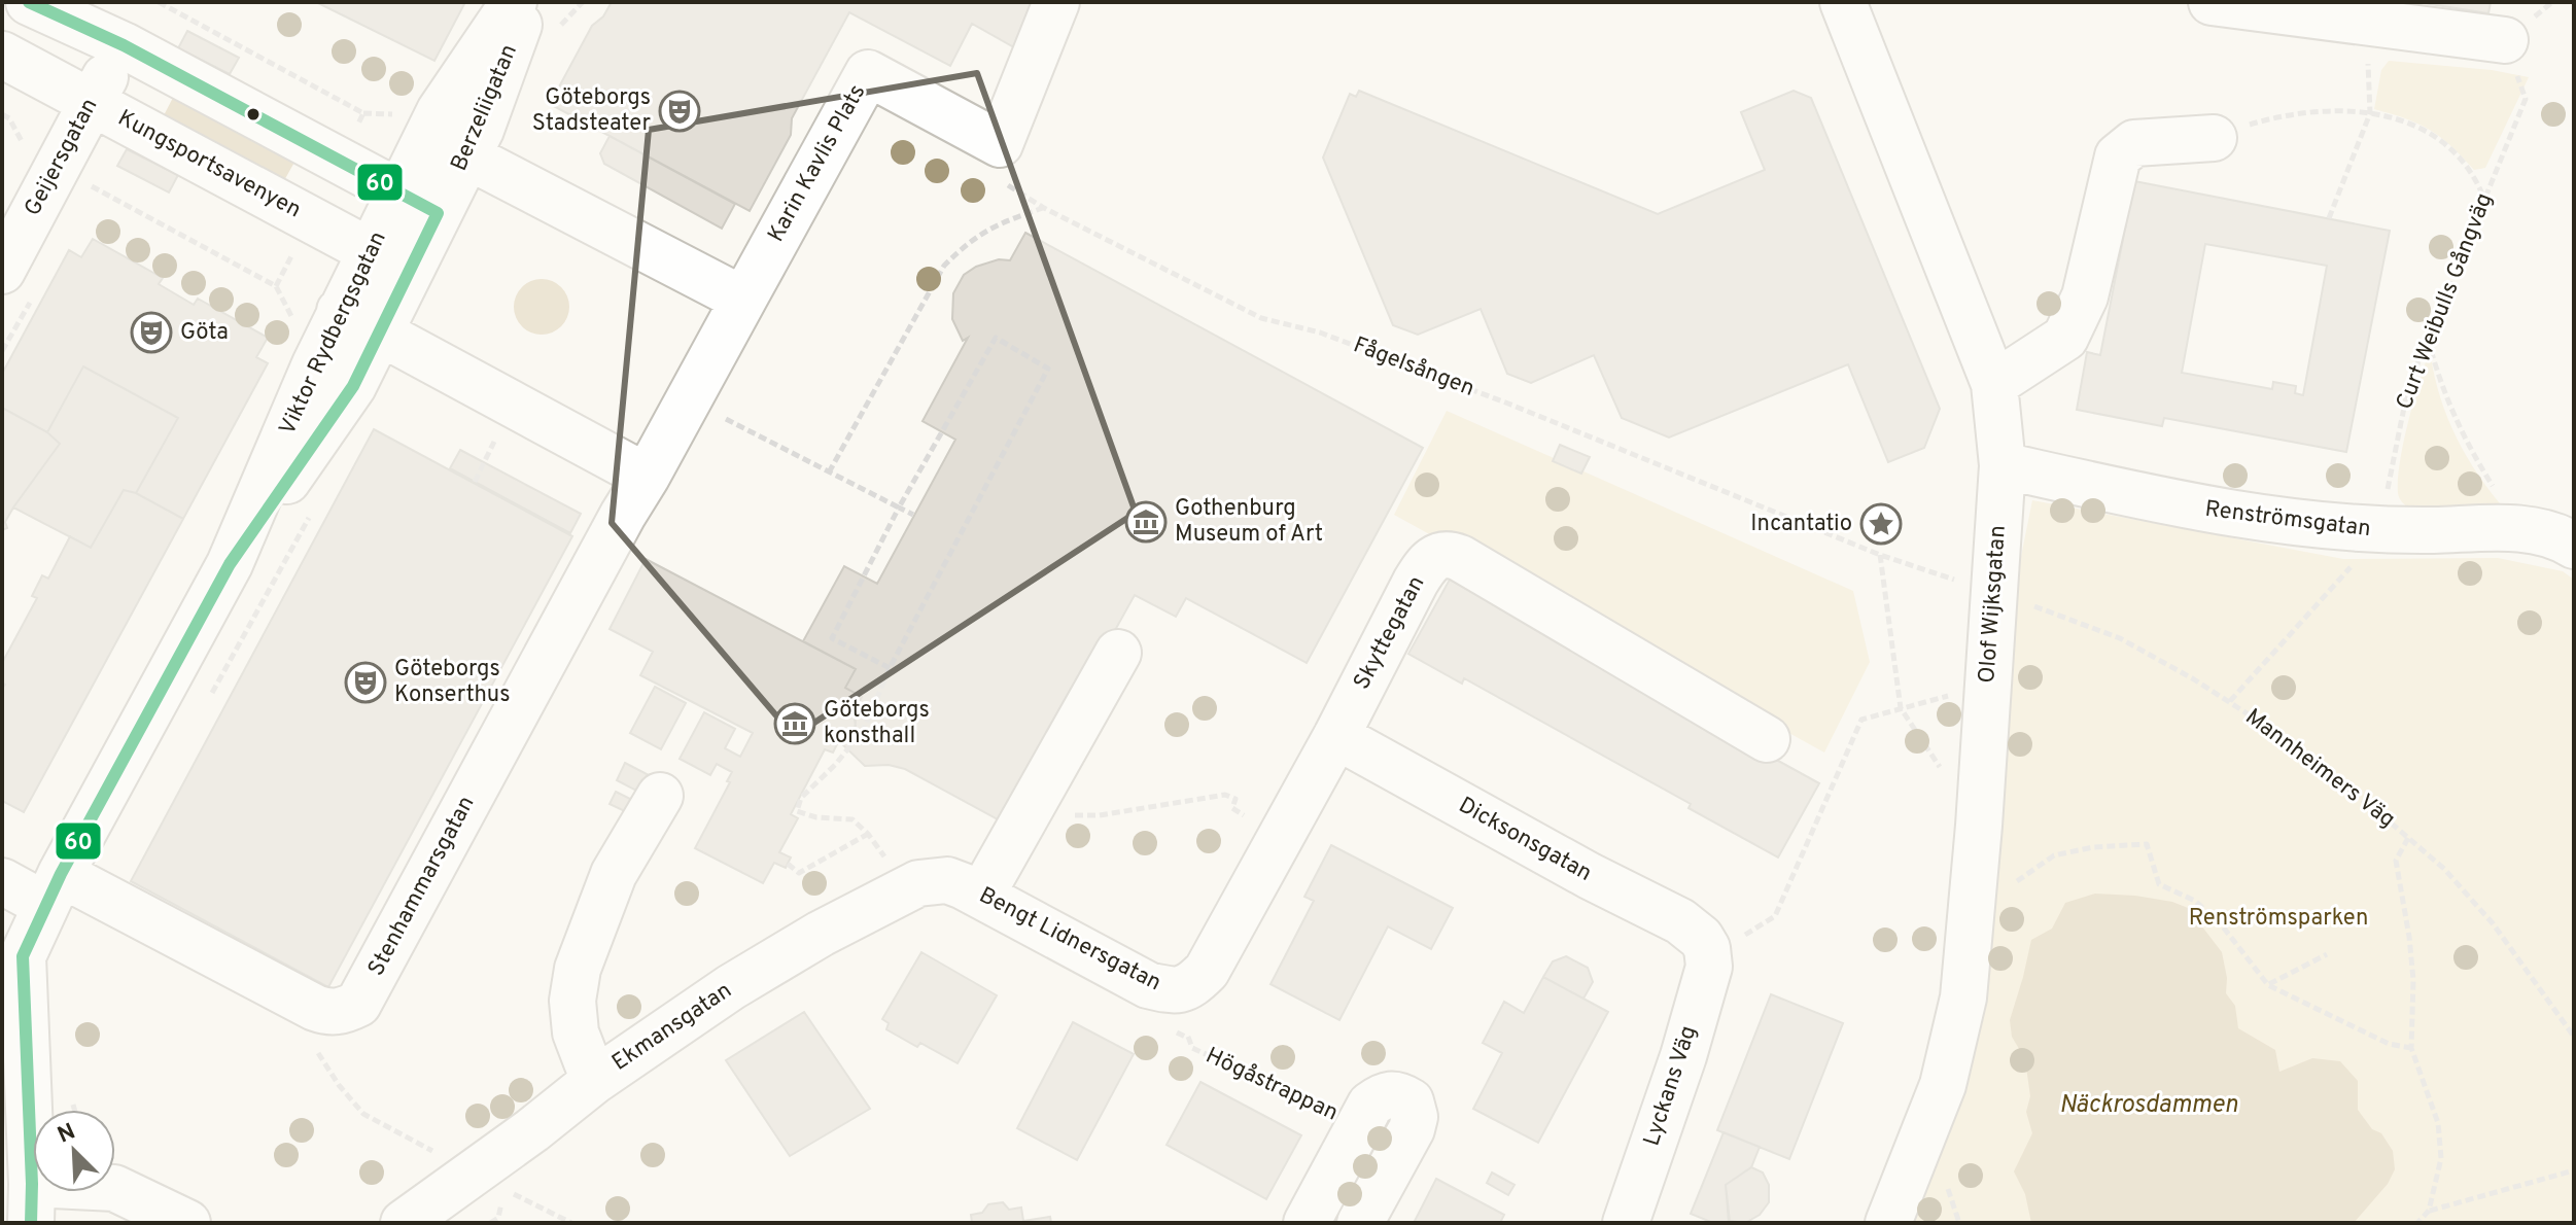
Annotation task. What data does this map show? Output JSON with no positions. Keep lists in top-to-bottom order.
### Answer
{
  "streets": {
    "street": [
      "Berzeliigatan",
      "Geijersgatan",
      "Karin Kavlis Plats",
      "Kungsportsavenyen",
      "Viktor Rydbergsgatan",
      "Renströmsgatan",
      "Olof Wijksgatan",
      "Skyttegatan",
      "Dicksonsgatan",
      "Stenhammarsgatan",
      "Bengt Lidnersgatan",
      "Ekmansgatan",
      "Lyckans Väg"
    ],
    "path": [
      "Curt Weibulls Gångväg",
      "Fågelsången",
      "Mannheimers Väg",
      "Högåstrappan"
    ]
  },
  "crossings": [
    ["Berzeliigatan", "Viktor Rydbergsgatan"],
    ["Geijersgatan", "Kungsportsavenyen"],
    ["Karin Kavlis Plats", "Fågelsången"],
    ["Karin Kavlis Plats", "Stenhammarsgatan"],
    ["Kungsportsavenyen", "Viktor Rydbergsgatan"],
    ["Curt Weibulls Gångväg", "Renströmsgatan"],
    ["Curt Weibulls Gångväg", "Mannheimers Väg"],
    ["Viktor Rydbergsgatan", "Stenhammarsgatan"],
    ["Fågelsången", "Olof Wijksgatan"],
    ["Fågelsången", "Mannheimers Väg"],
    ["Renströmsgatan", "Olof Wijksgatan"],
    ["Olof Wijksgatan", "Mannheimers Väg"],
    ["Skyttegatan", "Dicksonsgatan"],
    ["Skyttegatan", "Bengt Lidnersgatan"],
    ["Skyttegatan", "Högåstrappan"],
    ["Dicksonsgatan", "Lyckans Väg"],
    ["Bengt Lidnersgatan", "Ekmansgatan"],
    ["Bengt Lidnersgatan", "Högåstrappan"]
  ],
  "water": ["Näckrosdammen"],
  "parks": ["Renströmsparken"],
  "places": {
    "theatre": ["Göteborgs Stadsteater", "Göta", "Göteborgs Konserthus"],
    "museum": ["Gothenburg Museum of Art", "Göteborgs konsthall"],
    "place": ["Incantatio"]
  },
  "lines": ["transit line 60"],
  "north": "top left"
}
